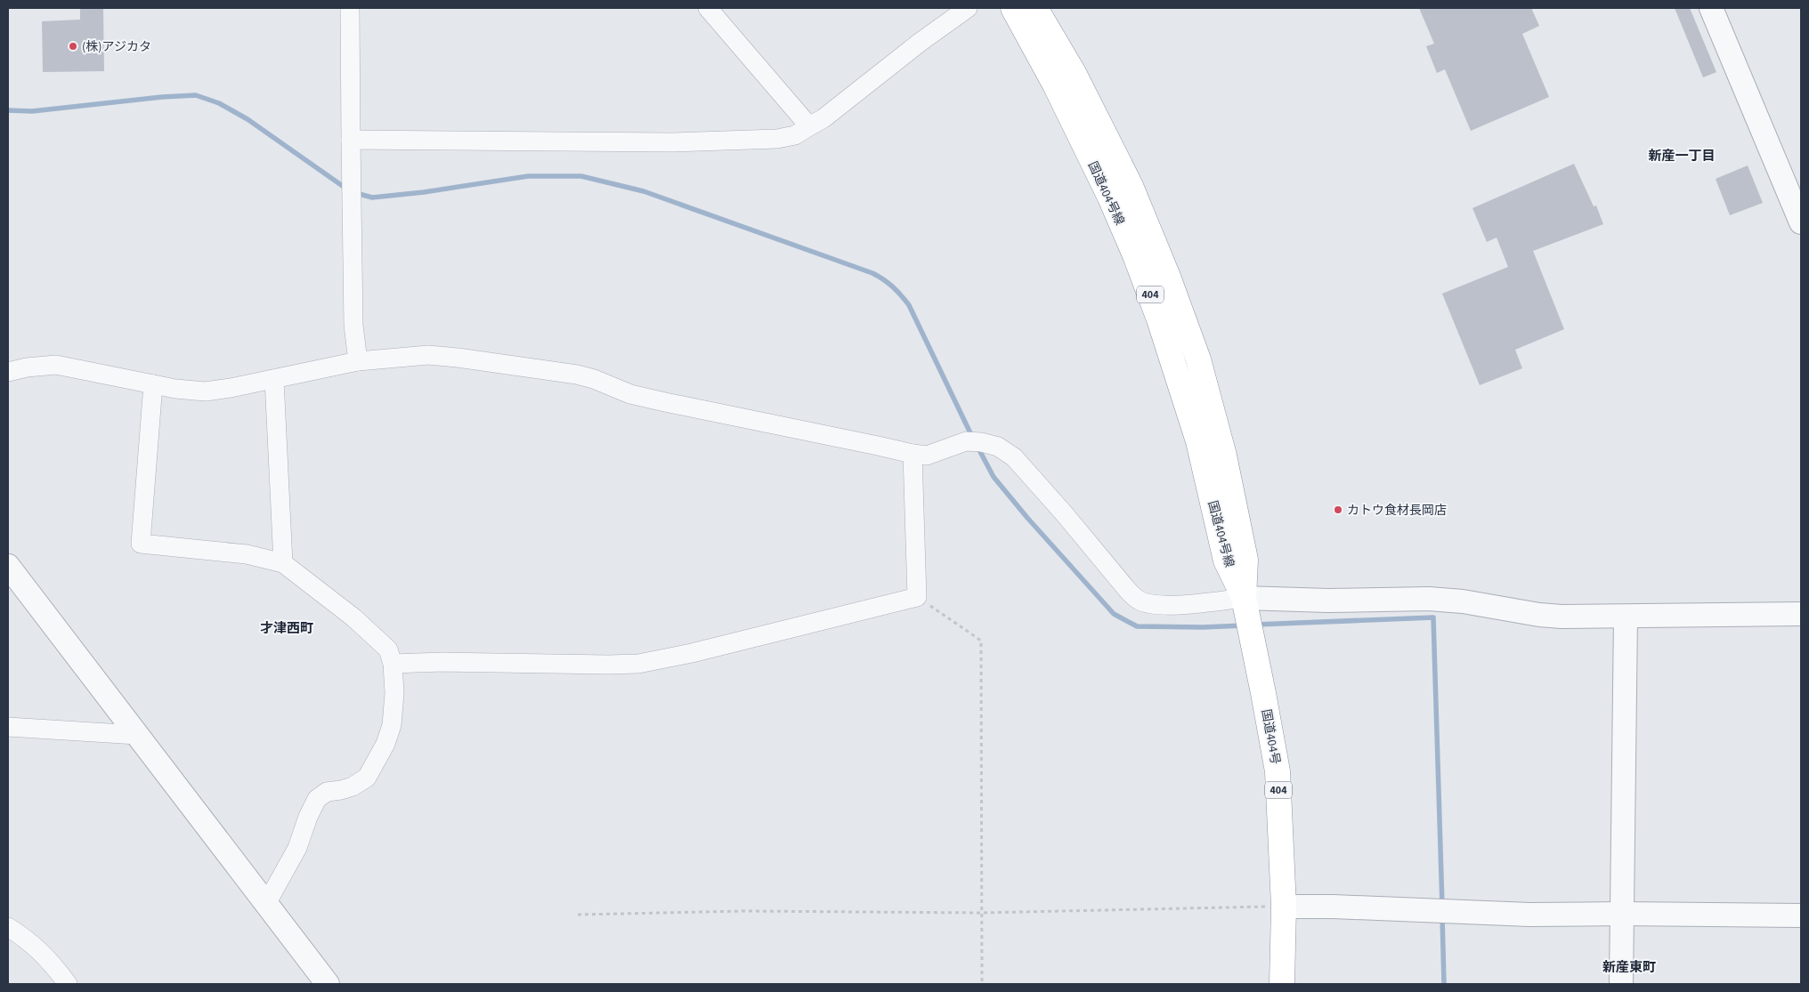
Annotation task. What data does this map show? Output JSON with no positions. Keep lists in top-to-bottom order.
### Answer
{
  "streets": {
    "highway": ["国道404号線", "404", "国道404号"]
  },
  "crossings": [
    ["国道404号線", "国道404号"]
  ],
  "districts": ["新産一丁目", "才津西町", "新産東町"],
  "places": ["(株)アジカタ", "カトウ食材長岡店"]
}
